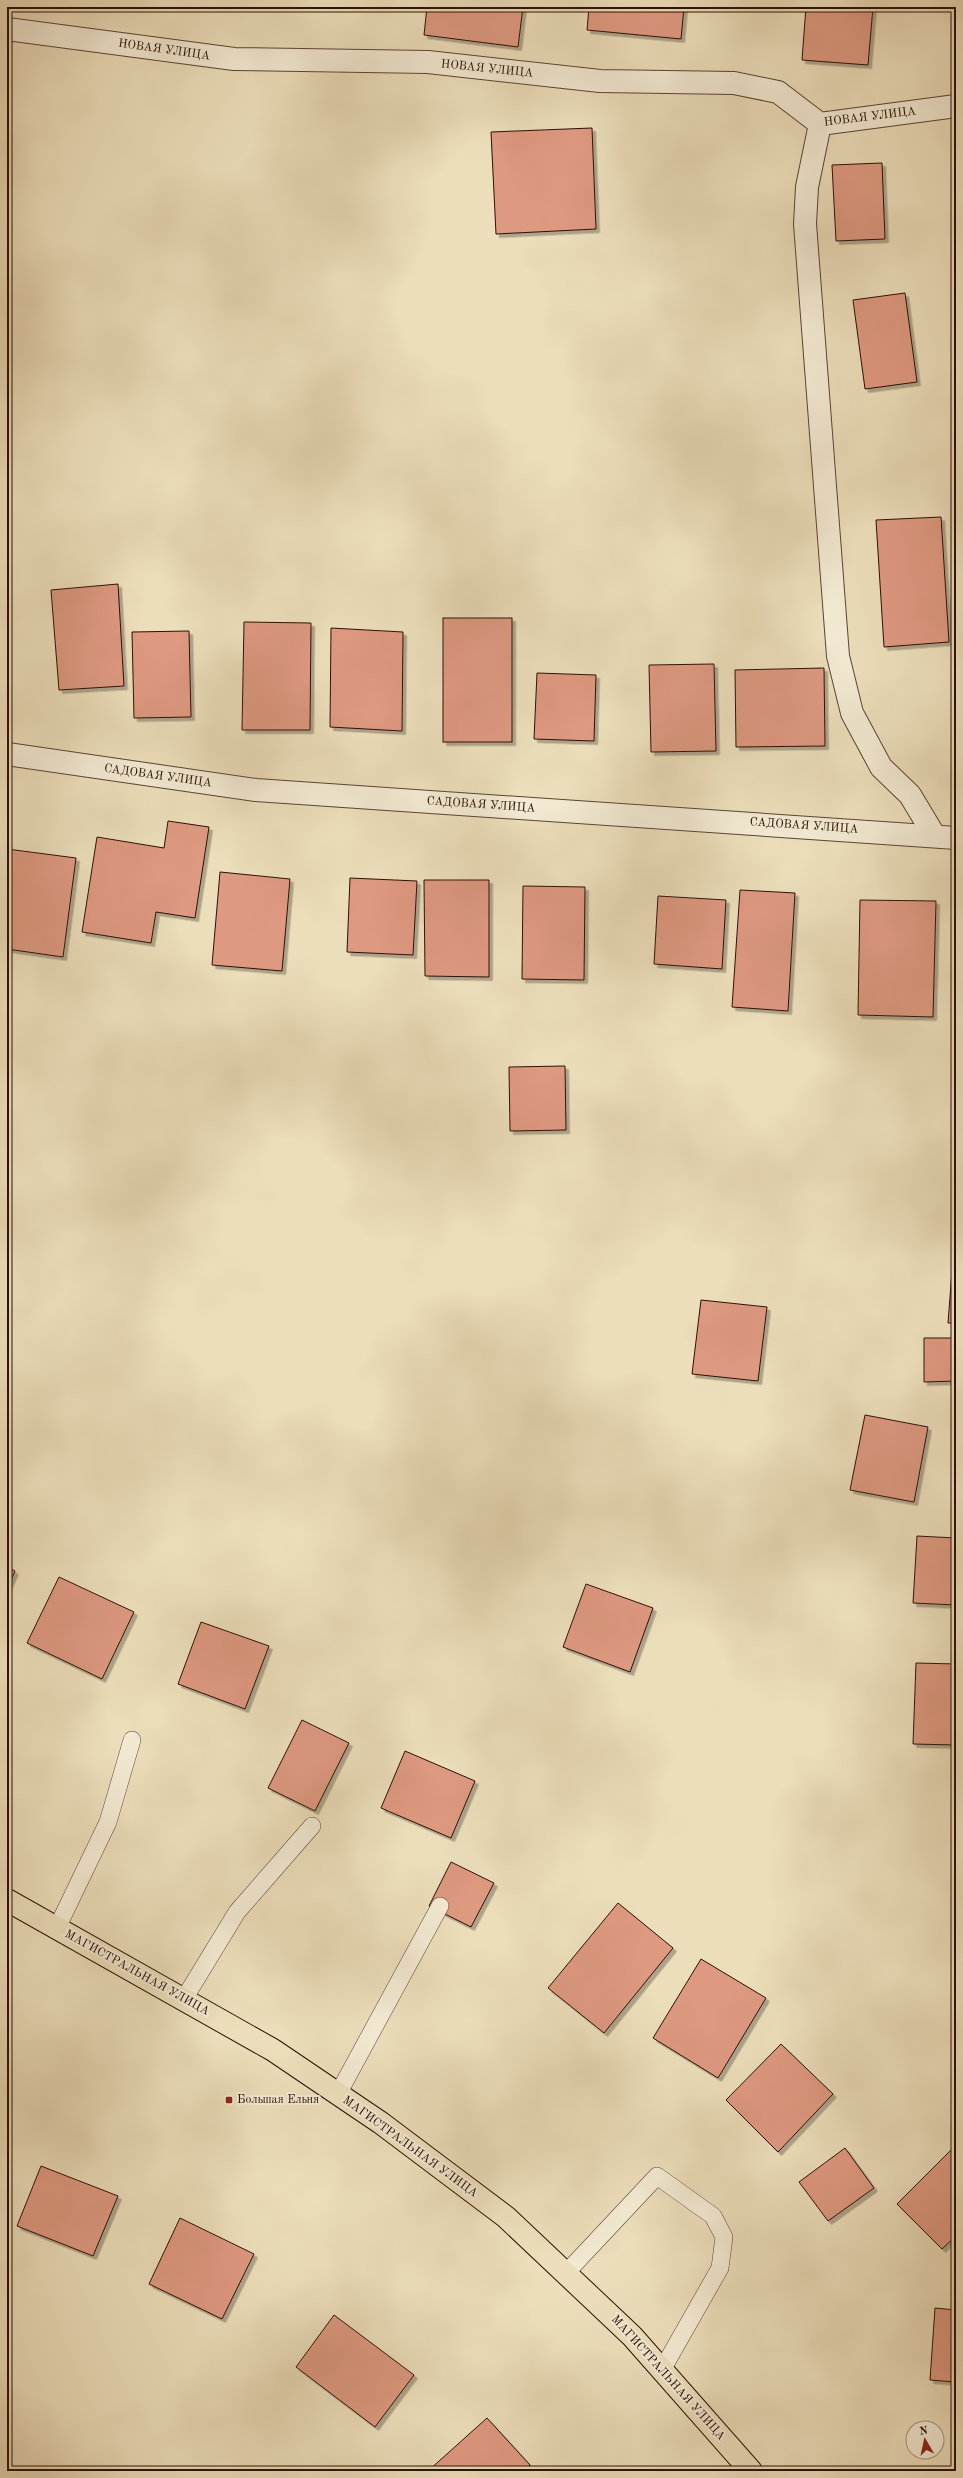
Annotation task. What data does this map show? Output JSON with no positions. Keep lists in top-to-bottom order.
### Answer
{
  "streets": {
    "main road": ["МАГИСТРАЛЬНАЯ УЛИЦА"],
    "street": ["НОВАЯ УЛИЦА", "САДОВАЯ УЛИЦА"]
  },
  "places": {
    "transit": ["Большая Ельня"]
  },
  "north": "top"
}
